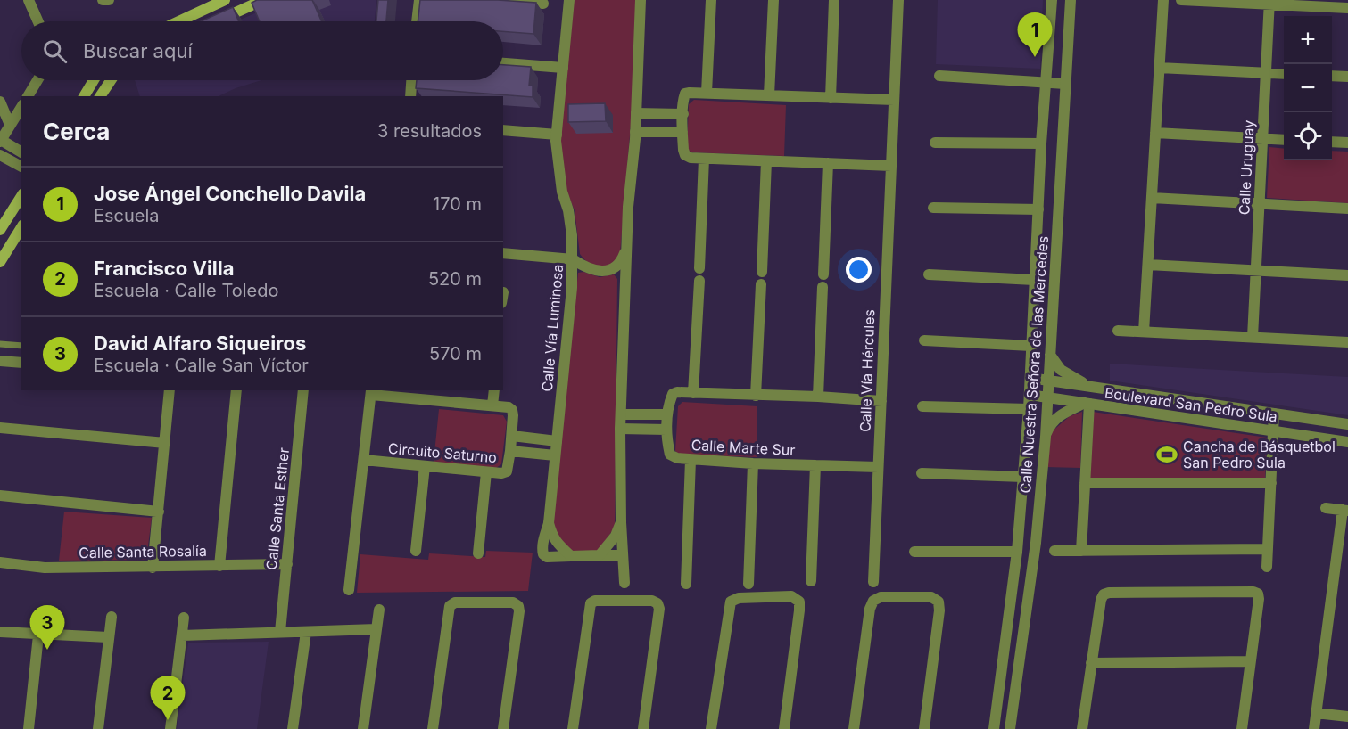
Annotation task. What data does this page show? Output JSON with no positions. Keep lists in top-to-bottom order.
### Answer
{
  "streets": {
    "street": [
      "Calle Uruguay",
      "Calle Vía Luminosa",
      "Calle Nuestra Señora de las Mercedes",
      "Calle Vía Hércules",
      "Boulevard San Pedro Sula",
      "Calle Marte Sur",
      "Circuito Saturno",
      "Calle Santa Esther",
      "Calle Santa Rosalía"
    ]
  },
  "crossings": [
    ["Calle Nuestra Señora de las Mercedes", "Boulevard San Pedro Sula"],
    ["Calle Vía Hércules", "Calle Marte Sur"],
    ["Calle Santa Esther", "Calle Santa Rosalía"]
  ],
  "places": {
    "sports": ["Cancha de Básquetbol San Pedro Sula"]
  },
  "page": {
    "pins": ["1", "3", "2"],
    "map_buttons": ["+", "−"],
    "search": "Buscar aquí",
    "heading": ["Cerca", "3 resultados"],
    "list": [
      {
        "mark": "1",
        "name": "Jose Ángel Conchello Davila",
        "note": "Escuela",
        "value": "170 m"
      },
      {
        "mark": "2",
        "name": "Francisco Villa",
        "note": "Escuela · Calle Toledo",
        "value": "520 m"
      },
      {
        "mark": "3",
        "name": "David Alfaro Siqueiros",
        "note": "Escuela · Calle San Víctor",
        "value": "570 m"
      }
    ]
  }
}
